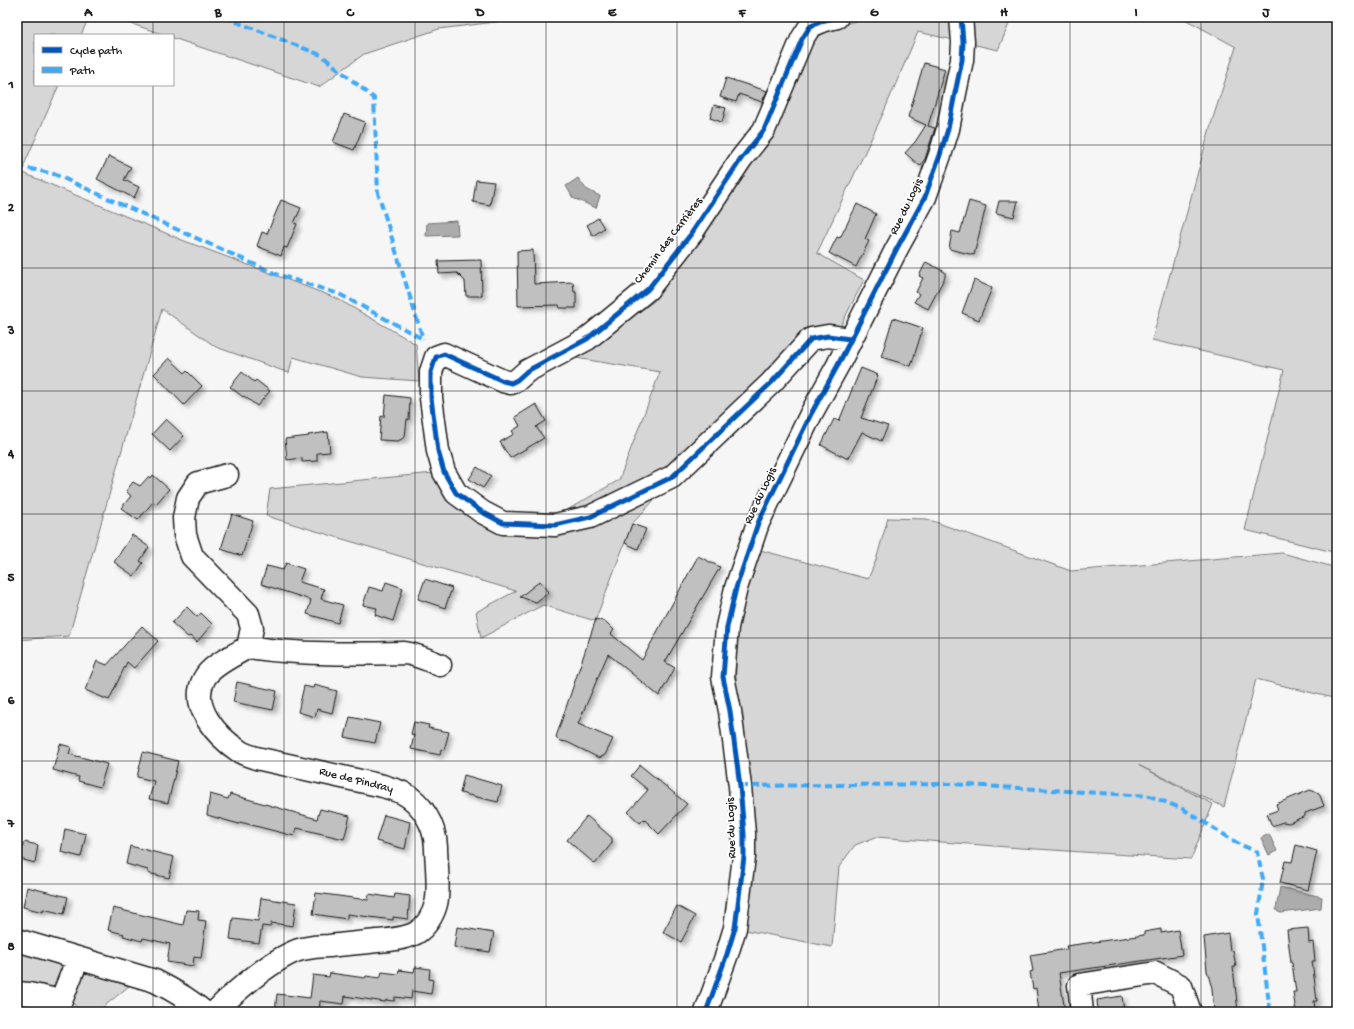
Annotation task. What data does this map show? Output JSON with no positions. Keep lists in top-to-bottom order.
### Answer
{
  "streets": {
    "street": ["Rue du Logis", "Chemin des Carrières", "Rue de Pindray"]
  },
  "crossings": [
    ["Rue du Logis", "Chemin des Carrières"]
  ],
  "legend": ["Cycle path", "Path"],
  "grid": {
    "columns": [
      "A",
      "B",
      "C",
      "D",
      "E",
      "F",
      "G",
      "H",
      "I",
      "J"
    ],
    "rows": [
      "1",
      "2",
      "3",
      "4",
      "5",
      "6",
      "7",
      "8"
    ]
  }
}
